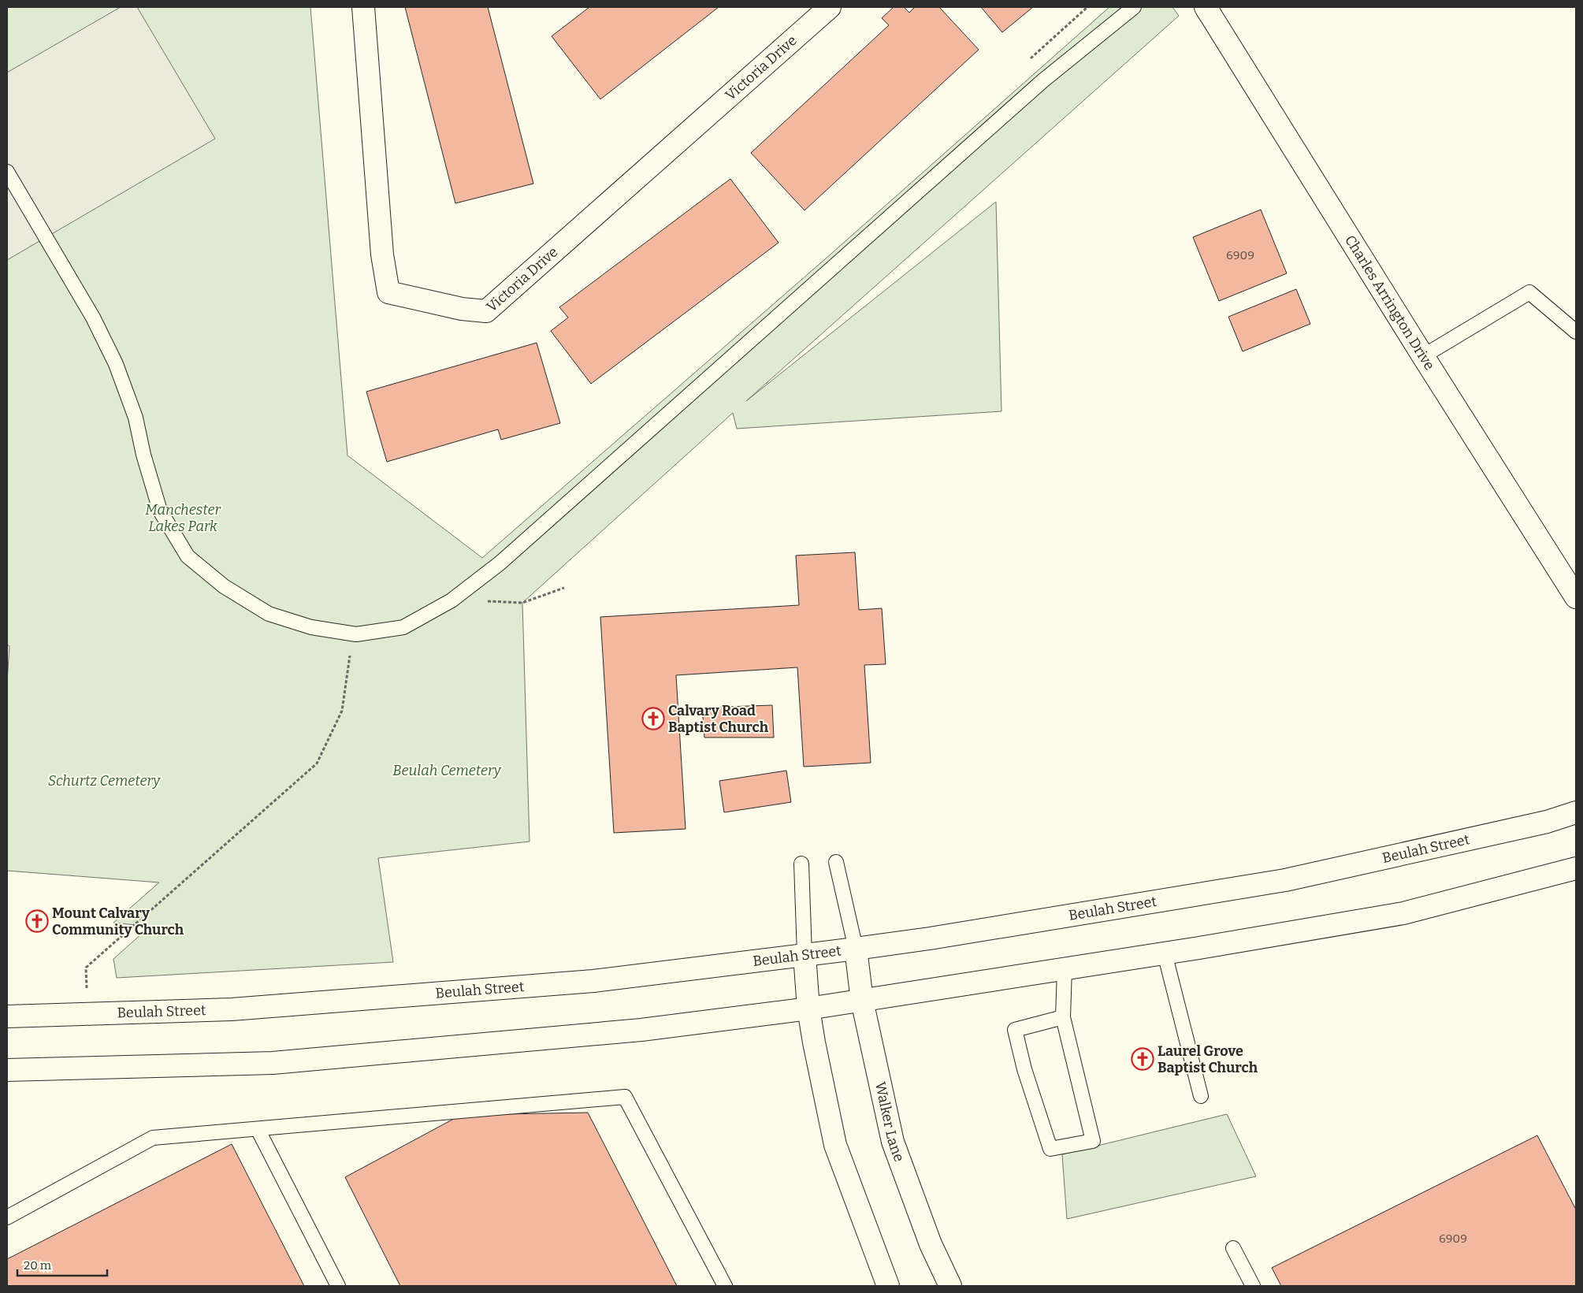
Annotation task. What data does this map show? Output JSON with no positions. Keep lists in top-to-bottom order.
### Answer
{
  "streets": {
    "main road": [
      "Victoria Drive",
      "Charles Arrington Drive",
      "Beulah Street",
      "Walker Lane"
    ]
  },
  "crossings": [
    ["Beulah Street", "Walker Lane"]
  ],
  "parks": ["Manchester Lakes Park", "Beulah Cemetery", "Schurtz Cemetery"],
  "places": {
    "church": ["Calvary Road Baptist Church", "Mount Calvary Community Church", "Laurel Grove Baptist Church"]
  },
  "house_numbers": ["6909", "6909"],
  "scale_bar": "20 m"
}
